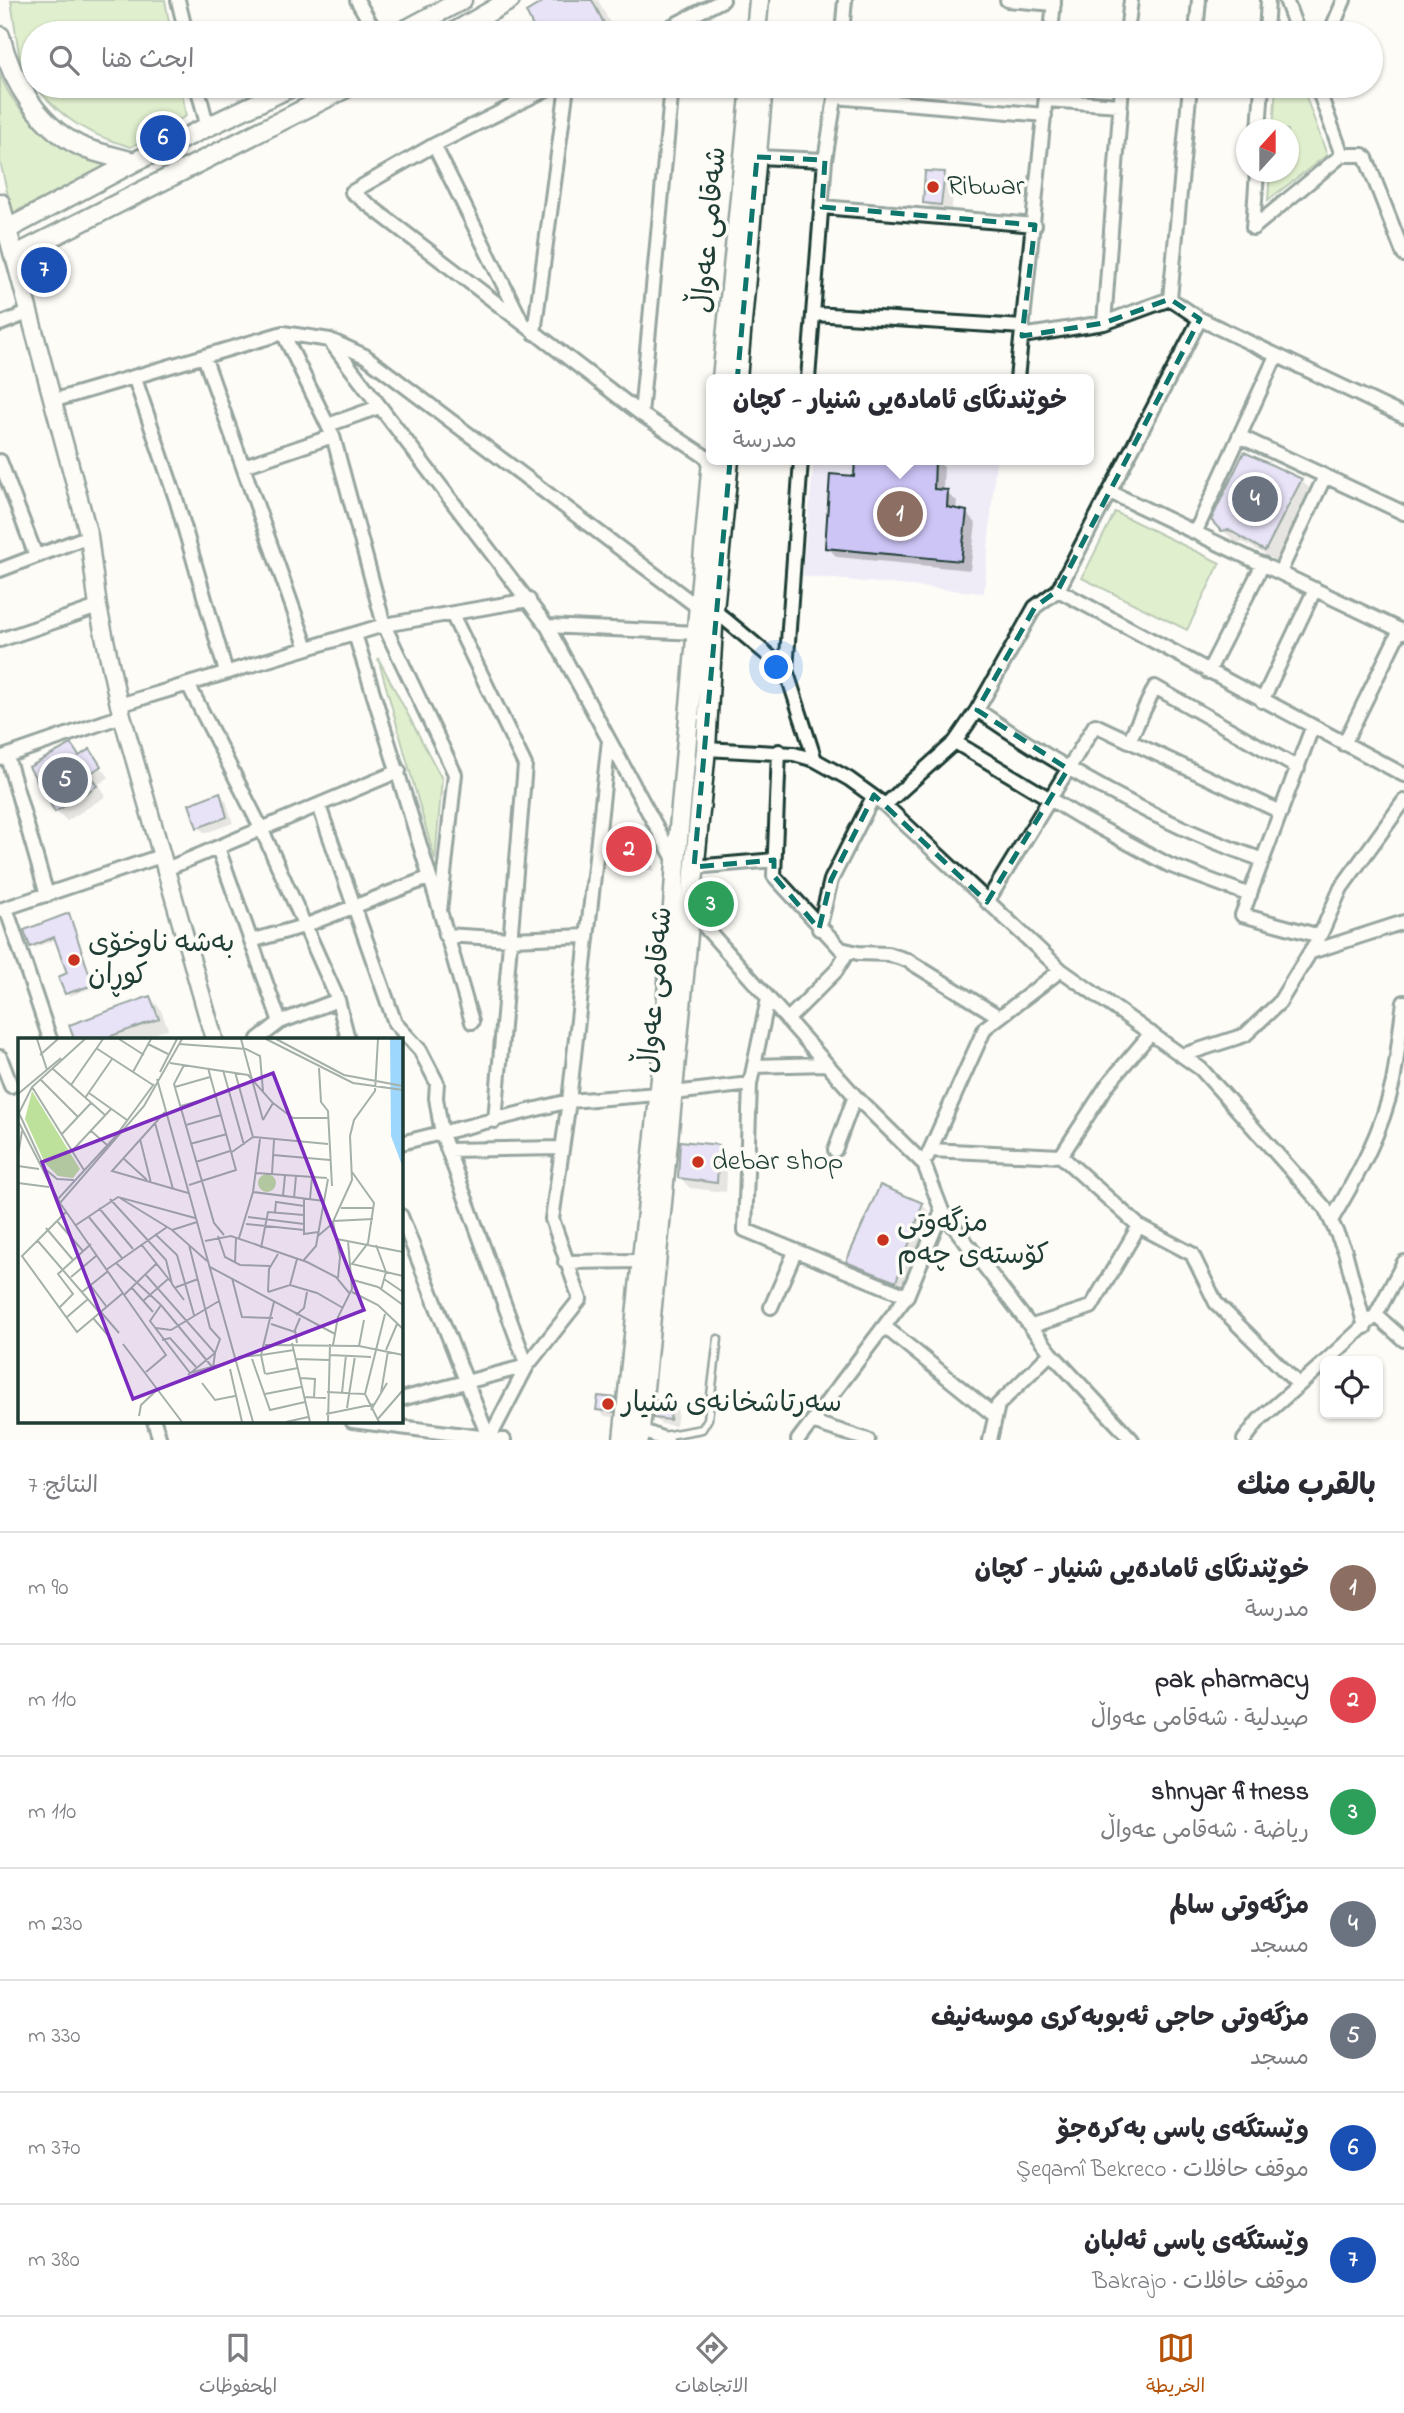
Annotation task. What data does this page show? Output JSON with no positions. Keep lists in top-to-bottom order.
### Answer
{
  "streets": {
    "main road": ["شەقامی عەواڵ"]
  },
  "places": [
    "Ribwar",
    "بەشە ناوخۆی کوڕان",
    "debar shop",
    "مزگه‌وتی کۆستەی چەم",
    "سەرتاشخانەی شنیار"
  ],
  "north": "top",
  "page": {
    "search": "ابحث هنا",
    "pins": [
      "6",
      "7",
      "4",
      "1",
      "5",
      "2",
      "3"
    ],
    "popup": ["خوێندنگای ئامادەیی شنیار - کچان", "مدرسة"],
    "heading": ["بالقرب منك", "النتائج: 7"],
    "list": [
      {
        "mark": "1",
        "name": "خوێندنگای ئامادەیی شنیار - کچان",
        "note": "مدرسة",
        "value": "90 m"
      },
      {
        "mark": "2",
        "name": "pak pharmacy",
        "note": "صيدلية · شەقامی عەواڵ",
        "value": "110 m"
      },
      {
        "mark": "3",
        "name": "shnyar fitness",
        "note": "رياضة · شەقامی عەواڵ",
        "value": "110 m"
      },
      {
        "mark": "4",
        "name": "مزگەوتی سالم",
        "note": "مسجد",
        "value": "230 m"
      },
      {
        "mark": "5",
        "name": "مزگەوتی حاجی ئەبوبەکری موسەنیف",
        "note": "مسجد",
        "value": "330 m"
      },
      {
        "mark": "6",
        "name": "وێستگەی پاسی بەکرەجۆ",
        "note": "موقف حافلات · Şeqamî Bekreco",
        "value": "370 m"
      },
      {
        "mark": "7",
        "name": "وێستگەی پاسی ئەلبان",
        "note": "موقف حافلات · Bakrajo",
        "value": "380 m"
      }
    ],
    "nav": ["الخريطة", "الاتجاهات", "المحفوظات"]
  }
}
